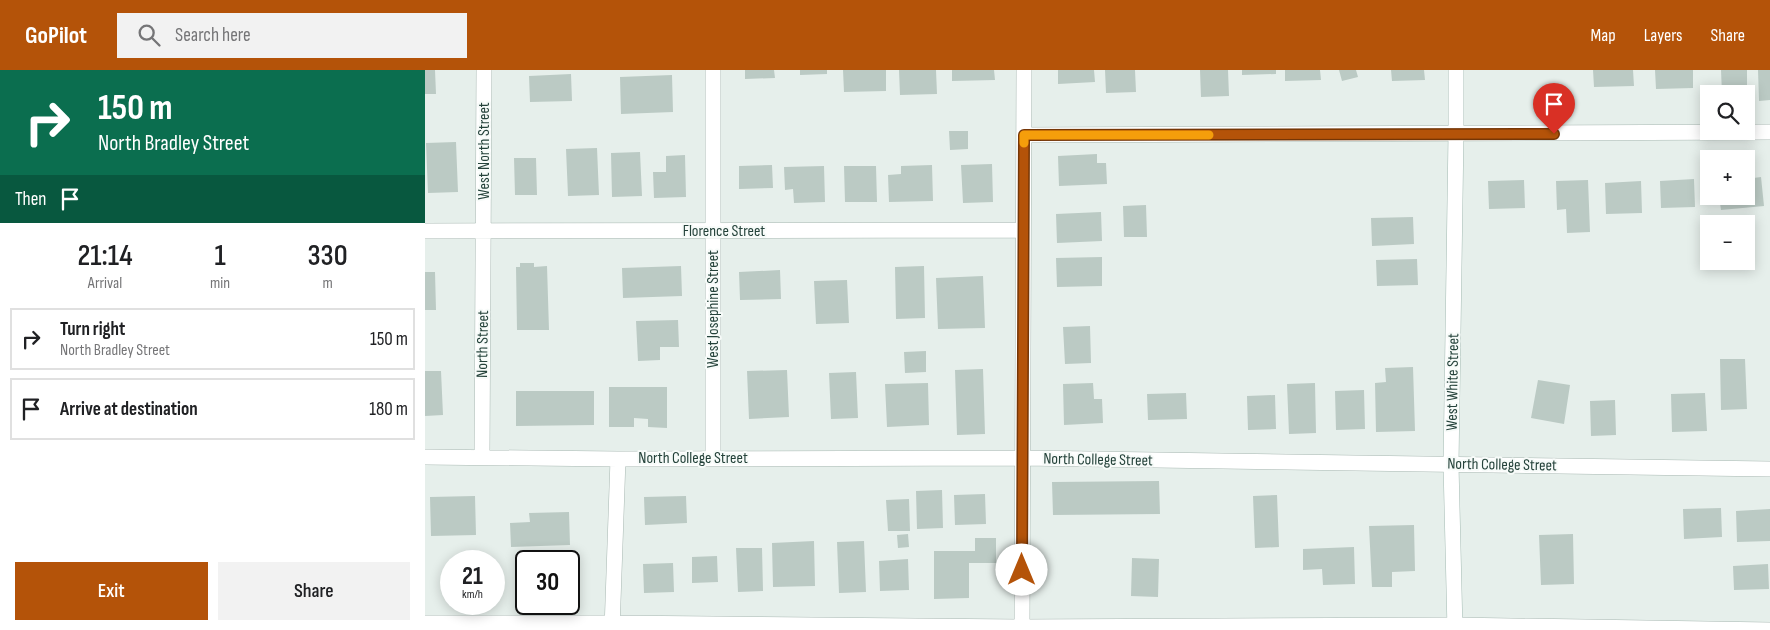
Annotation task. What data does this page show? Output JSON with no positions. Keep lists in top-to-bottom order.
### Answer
{
  "streets": {
    "street": [
      "West North Street",
      "Florence Street",
      "West Josephine Street",
      "North Street",
      "West White Street",
      "North College Street"
    ]
  },
  "crossings": [
    ["West North Street", "Florence Street"],
    ["West North Street", "North Street"],
    ["Florence Street", "West Josephine Street"],
    ["Florence Street", "North Street"],
    ["West Josephine Street", "North College Street"],
    ["North Street", "North College Street"],
    ["West White Street", "North College Street"]
  ],
  "page": {
    "header": "GoPilot",
    "search": "Search here",
    "nav": ["Map", "Layers", "Share"],
    "turn": ["150 m", "North Bradley Street"],
    "map_buttons": ["+", "−"],
    "then": "Then",
    "eta": [
      "21:14",
      "Arrival",
      "1",
      "min",
      "330",
      "m"
    ],
    "list": [
      {
        "name": "Turn right",
        "note": "North Bradley Street",
        "value": "150 m"
      },
      {
        "name": "Arrive at destination",
        "value": "180 m"
      }
    ],
    "speed": "21 km/h",
    "limit": "30",
    "buttons": ["Exit", "Share"]
  }
}
